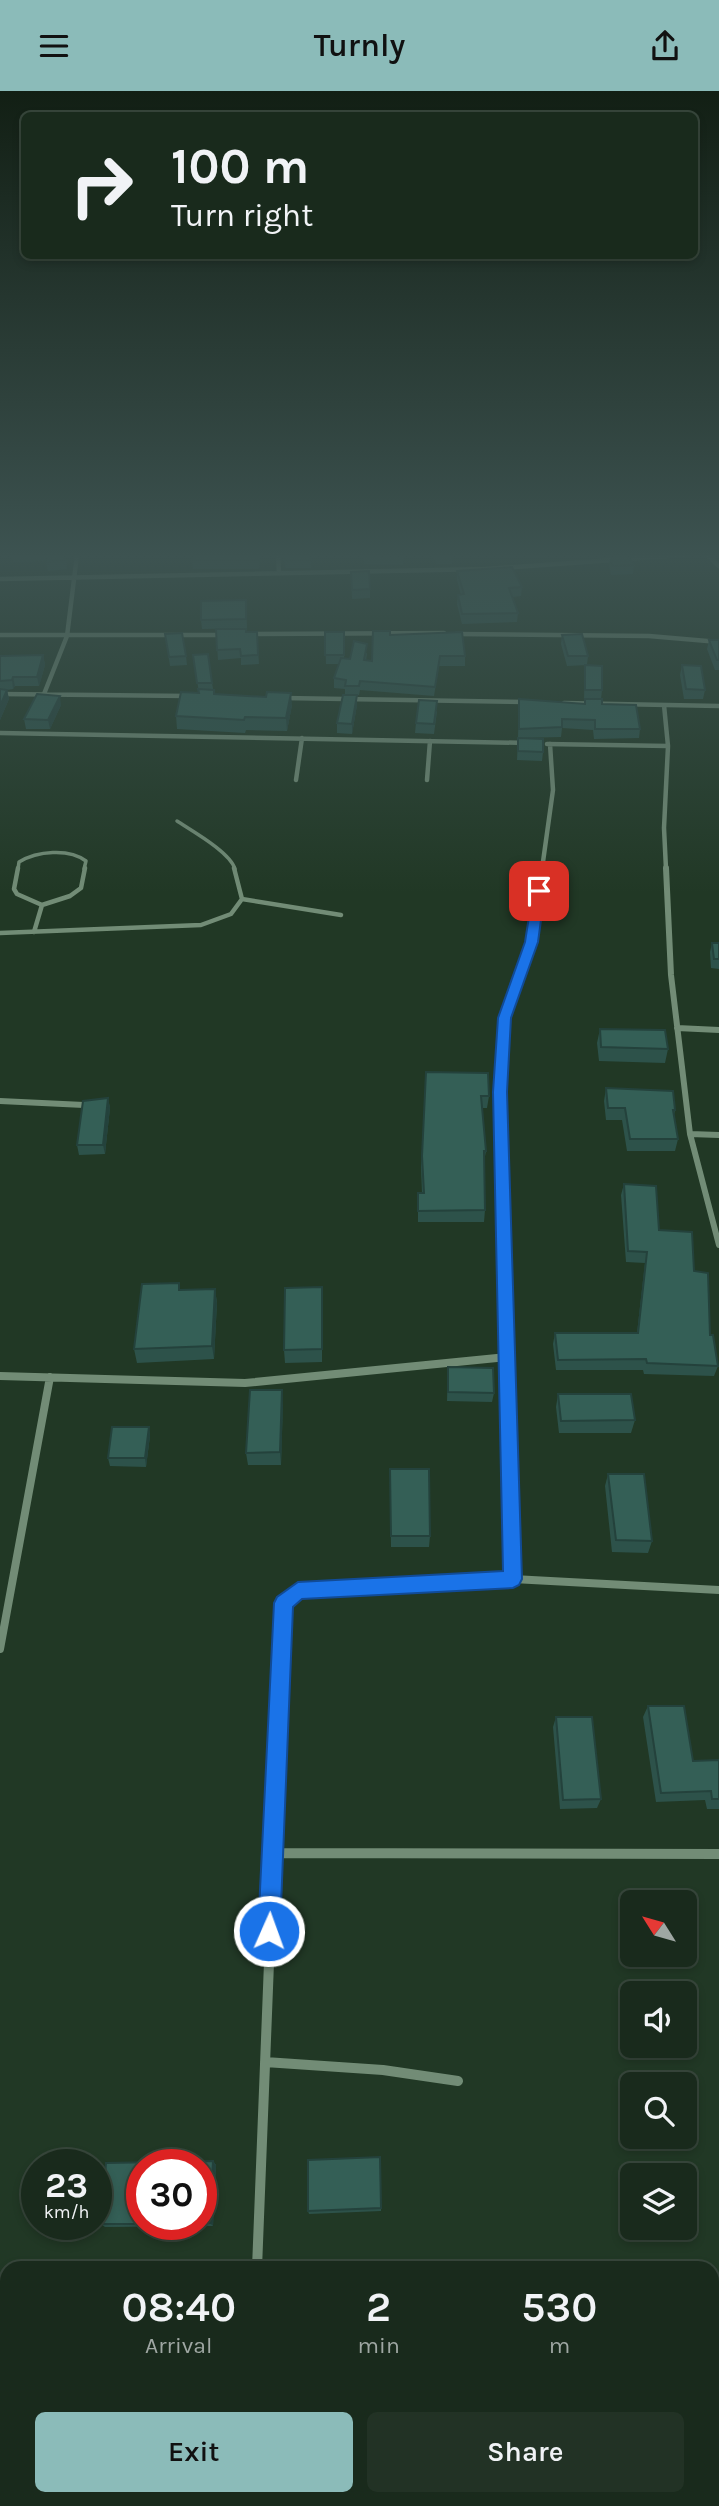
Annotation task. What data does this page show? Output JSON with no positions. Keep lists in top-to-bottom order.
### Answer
{
  "north": "top left",
  "page": {
    "header": "Turnly",
    "turn": ["100 m", "Turn right"],
    "speed": "23 km/h",
    "limit": "30",
    "eta": [
      "08:40",
      "Arrival",
      "2",
      "min",
      "530",
      "m"
    ],
    "buttons": ["Exit", "Share"]
  }
}
